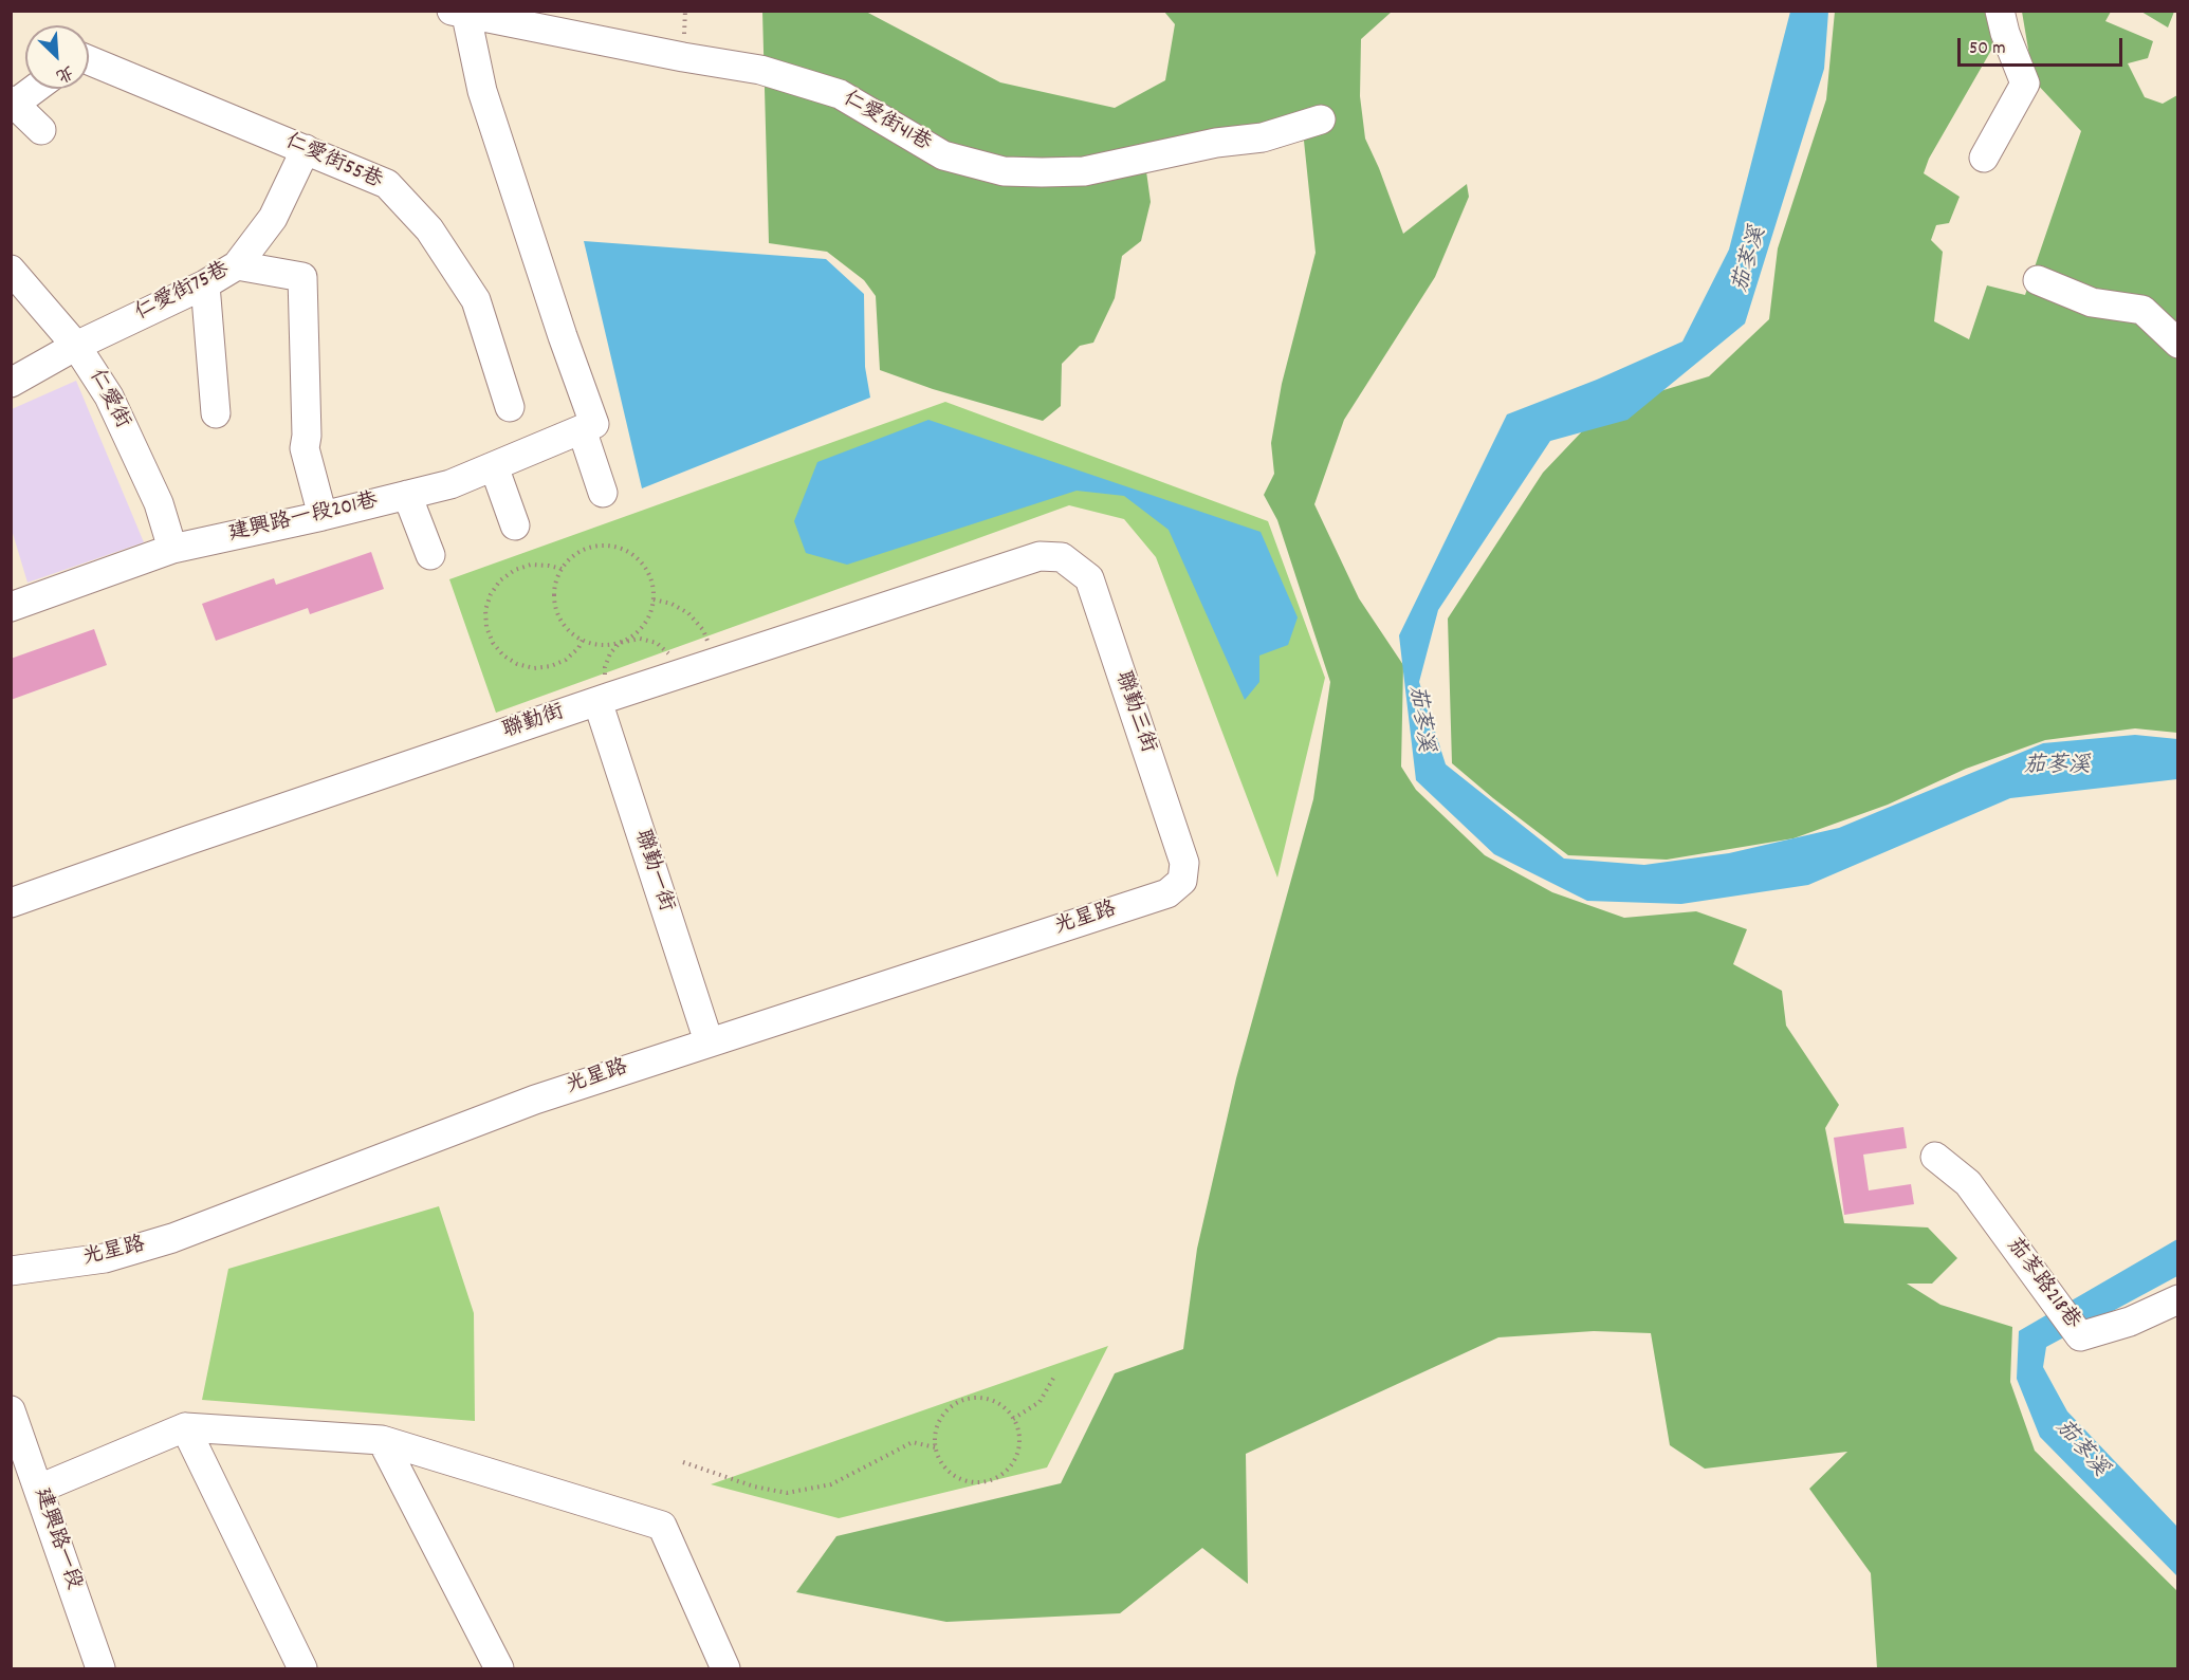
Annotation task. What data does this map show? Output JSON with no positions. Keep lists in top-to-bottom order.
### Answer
{
  "streets": {
    "street": [
      "仁愛街41巷",
      "仁愛街55巷",
      "仁愛街75巷",
      "仁愛街",
      "建興路一段201巷",
      "聯勤三街",
      "聯勤街",
      "聯勤一街",
      "光星路",
      "茄苳路218巷",
      "建興路一段"
    ]
  },
  "crossings": [
    ["仁愛街55巷", "仁愛街75巷"],
    ["仁愛街75巷", "仁愛街"],
    ["仁愛街", "建興路一段201巷"],
    ["聯勤三街", "聯勤街"],
    ["聯勤三街", "光星路"],
    ["聯勤街", "聯勤一街"],
    ["聯勤一街", "光星路"]
  ],
  "water": ["茄苳溪"],
  "scale_bar": "50 m",
  "north": "bottom right"
}
